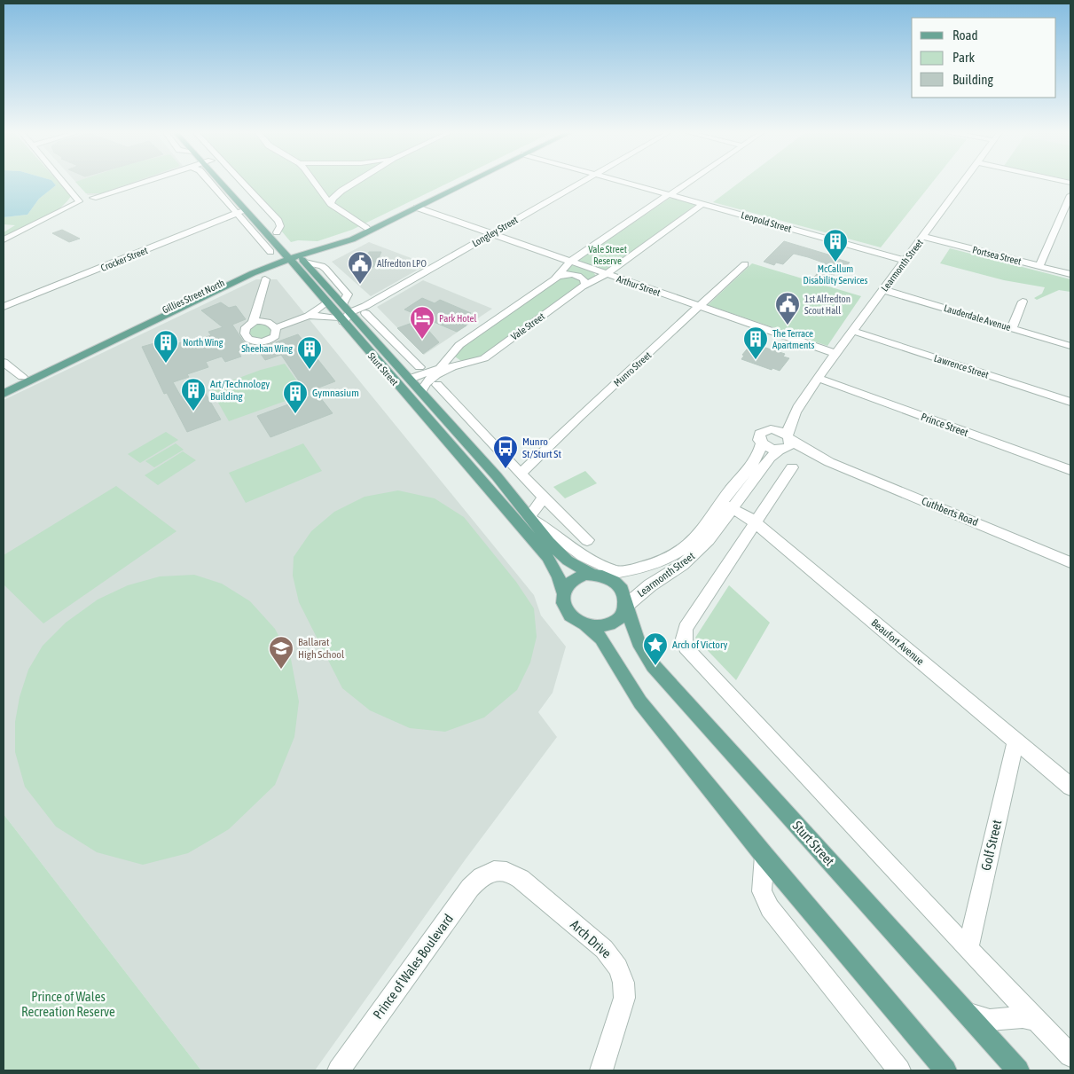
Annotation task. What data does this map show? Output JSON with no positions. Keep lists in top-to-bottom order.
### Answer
{
  "streets": {
    "main road": ["Gillies Street North", "Sturt Street"],
    "street": [
      "Leopold Street",
      "Longley Street",
      "Portsea Street",
      "Crocker Street",
      "Learmonth Street",
      "Arthur Street",
      "Lauderdale Avenue",
      "Vale Street",
      "Lawrence Street",
      "Munro Street",
      "Prince Street",
      "Cuthberts Road",
      "Beaufort Avenue",
      "Golf Street",
      "Arch Drive",
      "Prince of Wales Boulevard"
    ]
  },
  "crossings": [
    ["Leopold Street", "Learmonth Street"],
    ["Leopold Street", "Vale Street"],
    ["Longley Street", "Arthur Street"],
    ["Longley Street", "Sturt Street"],
    ["Portsea Street", "Learmonth Street"],
    ["Crocker Street", "Sturt Street"],
    ["Learmonth Street", "Arthur Street"],
    ["Learmonth Street", "Lauderdale Avenue"],
    ["Learmonth Street", "Lawrence Street"],
    ["Learmonth Street", "Sturt Street"],
    ["Learmonth Street", "Prince Street"],
    ["Learmonth Street", "Cuthberts Road"],
    ["Learmonth Street", "Beaufort Avenue"],
    ["Arthur Street", "Vale Street"],
    ["Arthur Street", "Munro Street"],
    ["Gillies Street North", "Sturt Street"],
    ["Vale Street", "Sturt Street"],
    ["Beaufort Avenue", "Golf Street"],
    ["Arch Drive", "Prince of Wales Boulevard"]
  ],
  "parks": ["Vale Street Reserve", "Prince of Wales Recreation Reserve"],
  "places": {
    "building": [
      "McCallum Disability Services",
      "The Terrace Apartments",
      "North Wing",
      "Sheehan Wing",
      "Art/Technology Building",
      "Gymnasium"
    ],
    "public building": ["Alfredton LPO", "1st Alfredton Scout Hall"],
    "hotel": ["Park Hotel"],
    "bus stop": ["Munro St/Sturt St"],
    "place": ["Arch of Victory"],
    "school or university": ["Ballarat High School"]
  },
  "legend": ["Road", "Park", "Building"]
}
